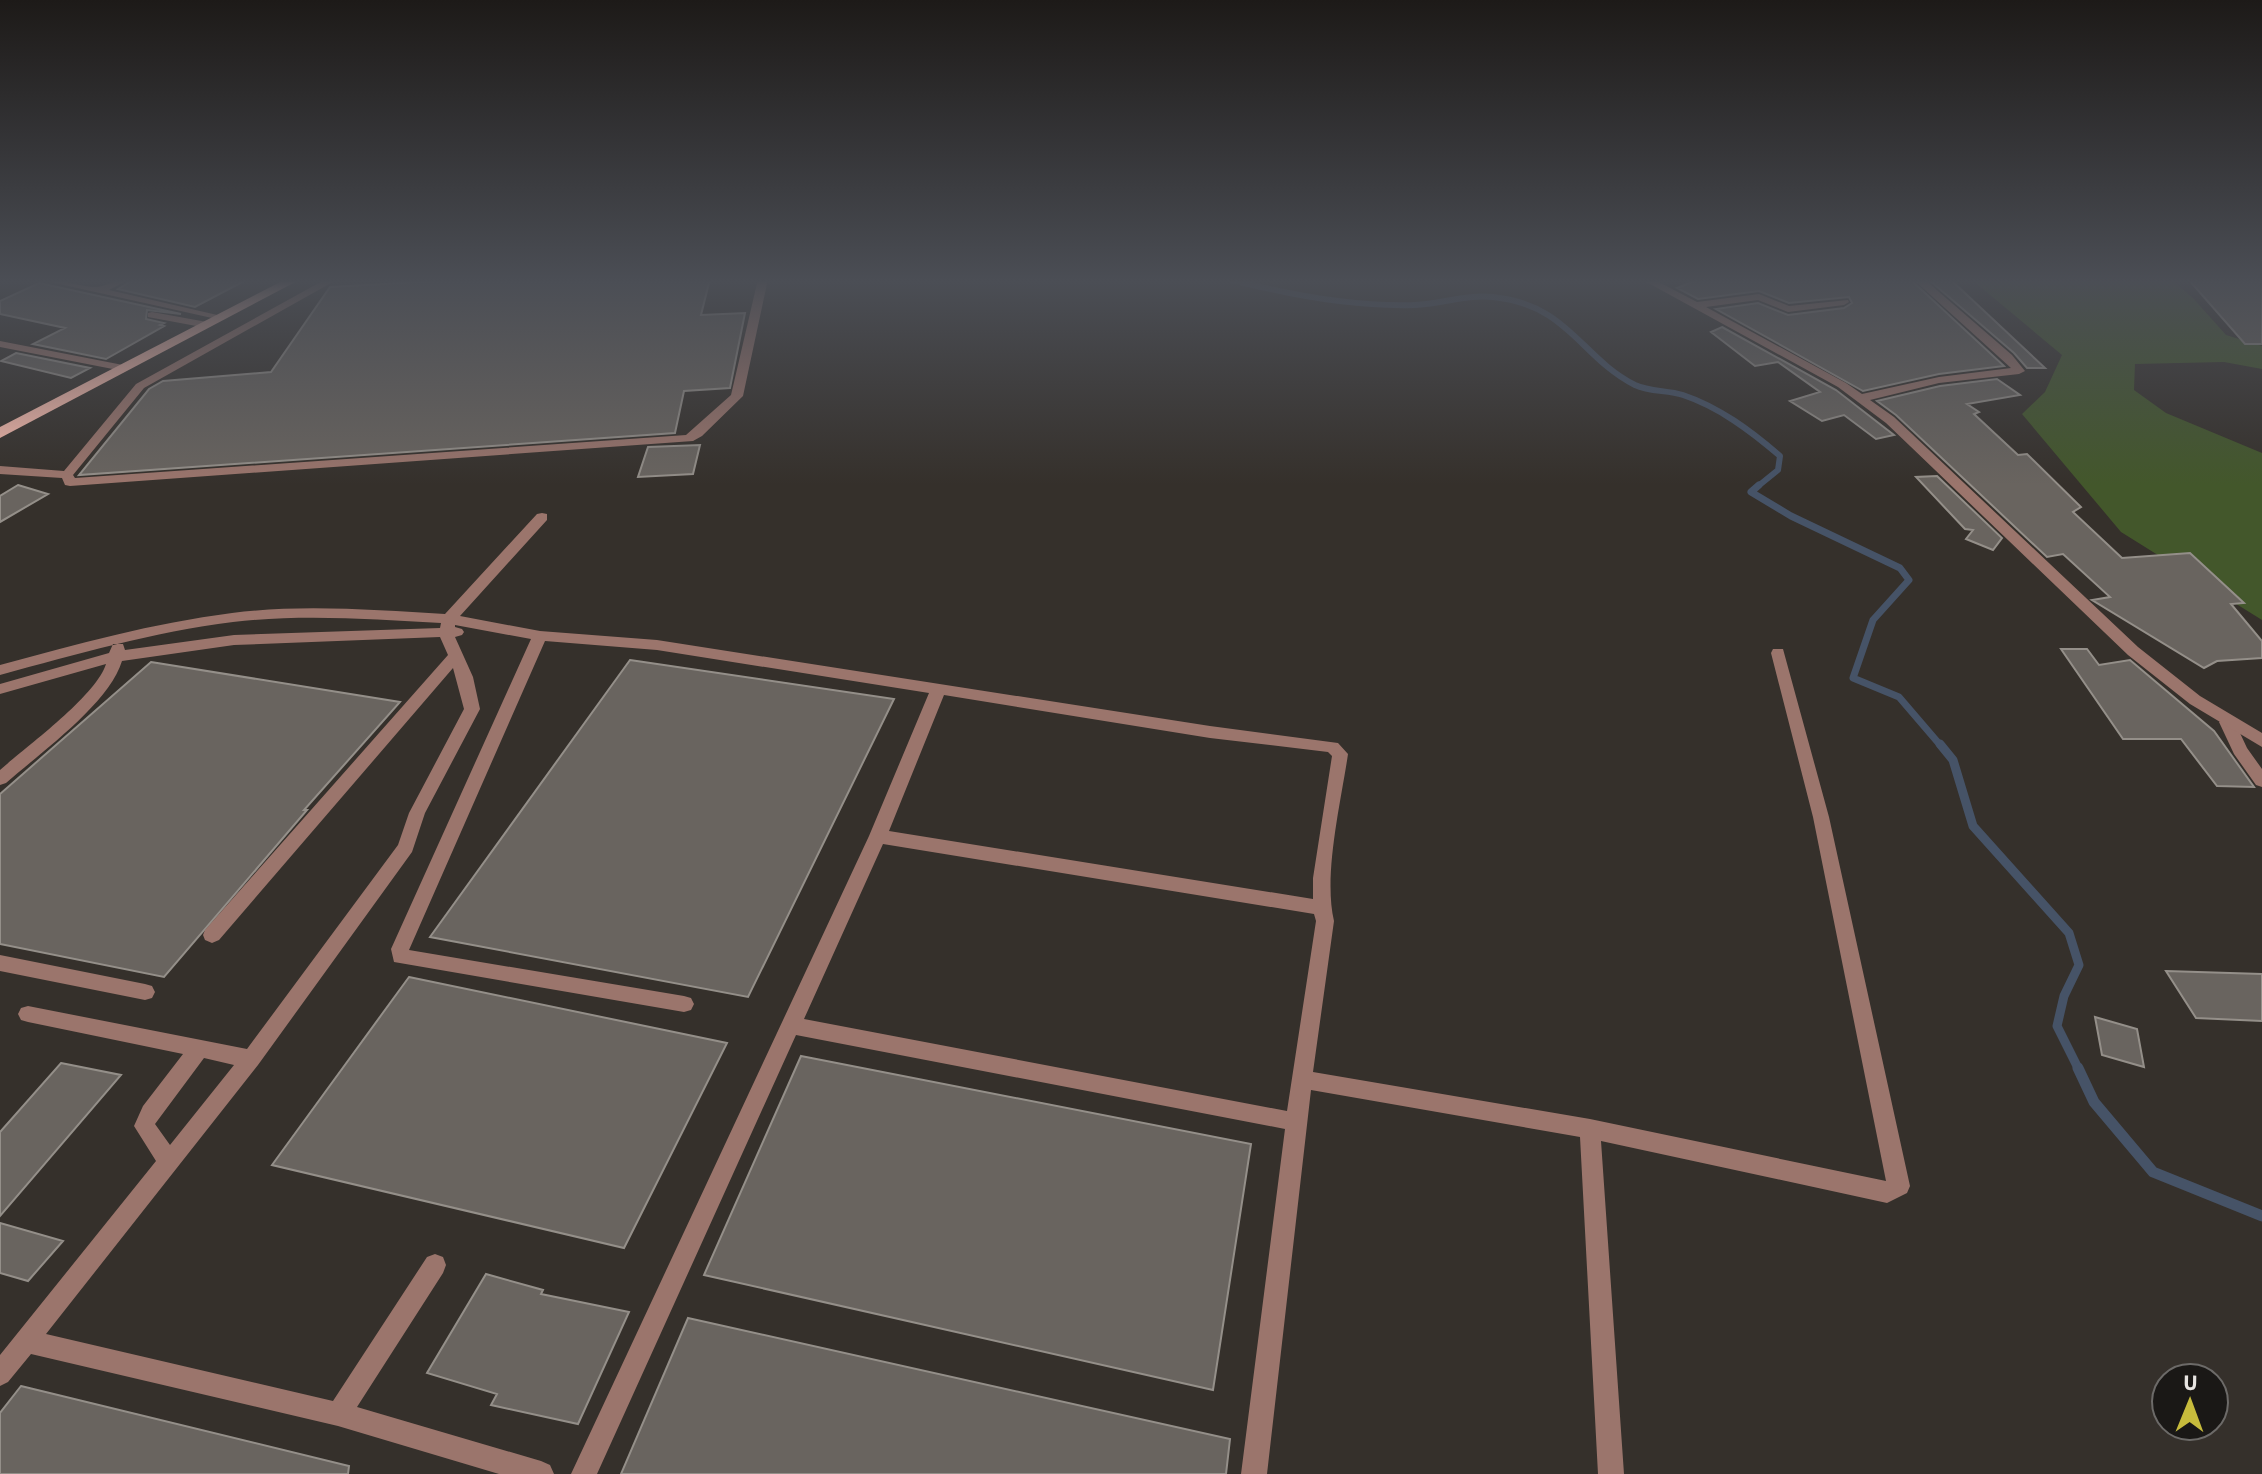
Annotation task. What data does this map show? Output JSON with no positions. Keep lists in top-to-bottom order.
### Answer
{
  "north": "top"
}
